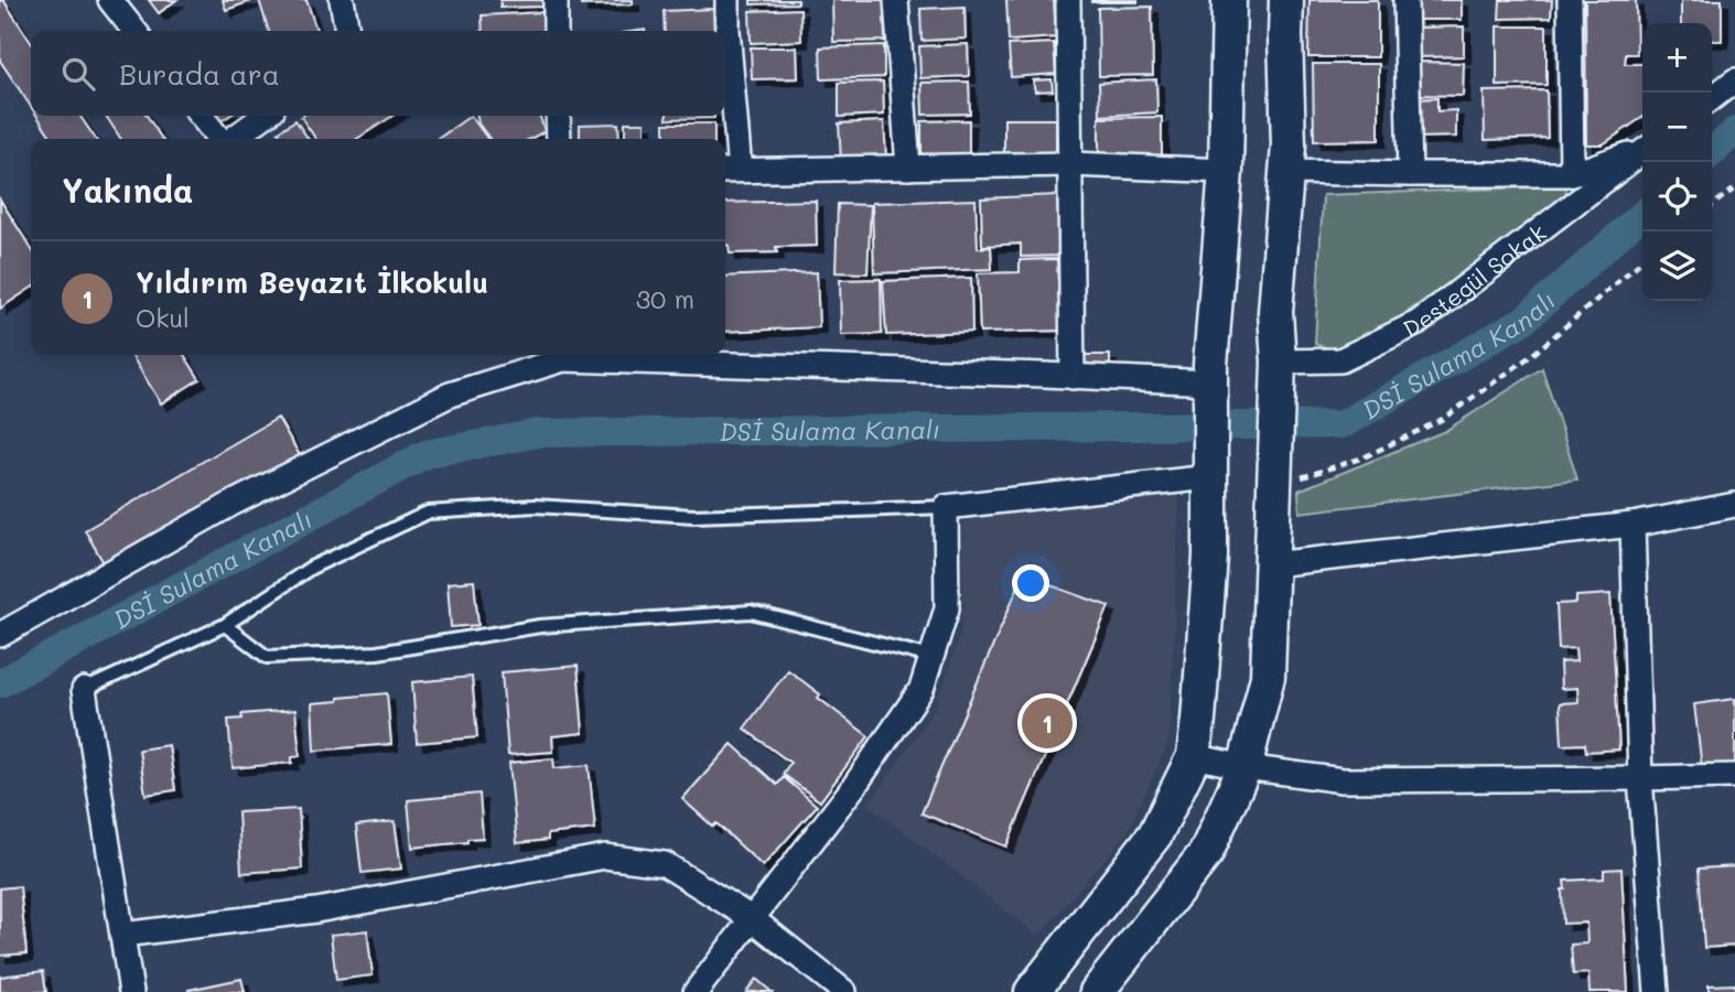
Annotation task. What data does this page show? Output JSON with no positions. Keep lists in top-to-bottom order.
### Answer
{
  "streets": {
    "street": ["Destegül Sokak"]
  },
  "water": ["DSİ Sulama Kanalı"],
  "page": {
    "map_buttons": ["+", "−"],
    "search": "Burada ara",
    "heading": "Yakında",
    "list": [
      {
        "mark": "1",
        "name": "Yıldırım Beyazıt İlkokulu",
        "note": "Okul",
        "value": "30 m"
      }
    ],
    "pins": "1"
  }
}
